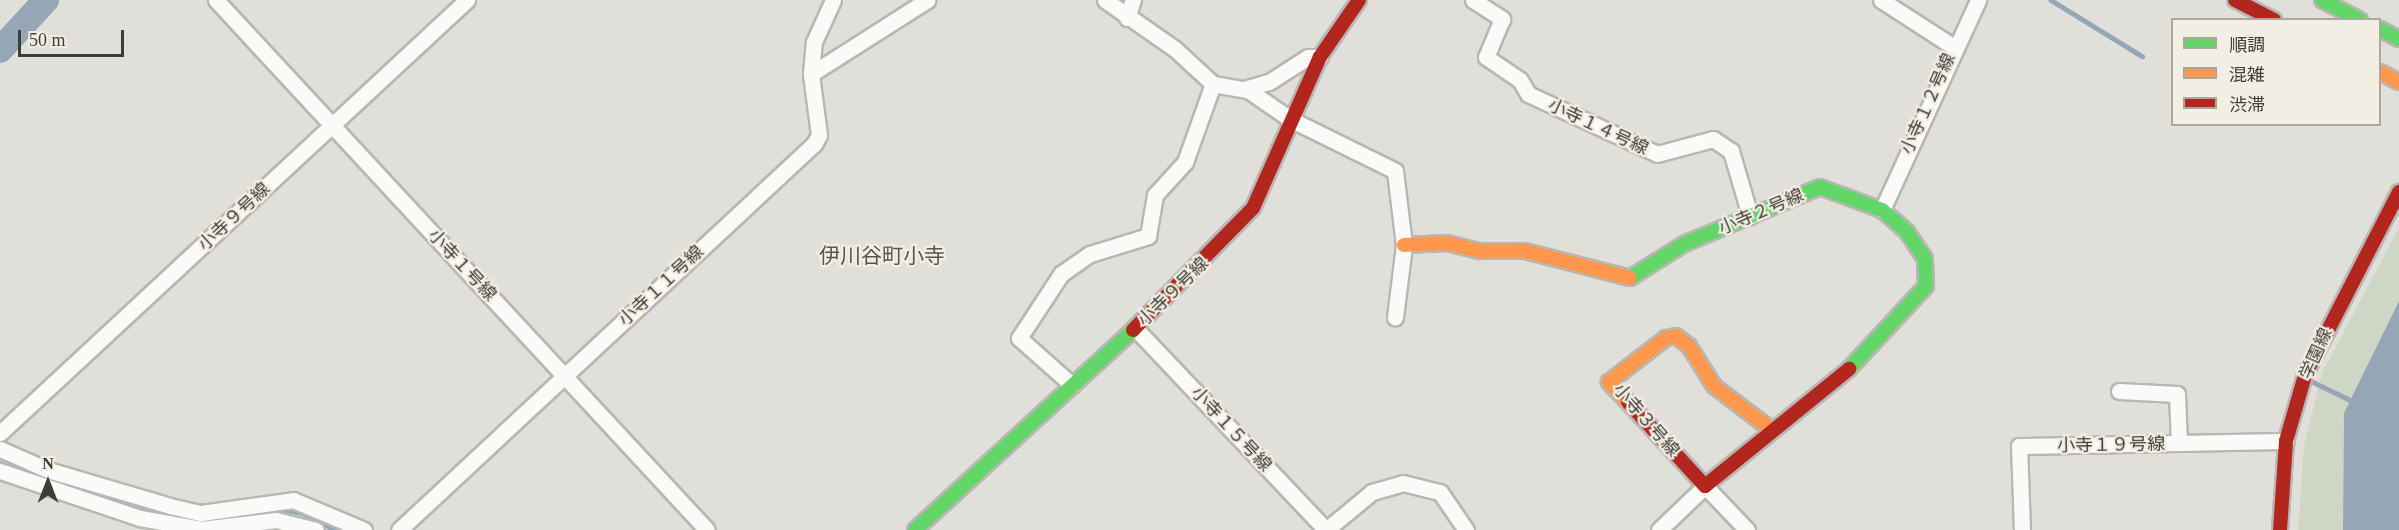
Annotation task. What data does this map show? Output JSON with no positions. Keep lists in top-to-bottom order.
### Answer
{
  "streets": {
    "street": [
      "小寺１２号線",
      "小寺１４号線",
      "小寺２号線",
      "小寺９号線",
      "小寺１号線",
      "小寺１１号線",
      "学園線",
      "小寺３号線",
      "小寺１５号線",
      "小寺１９号線"
    ]
  },
  "crossings": [
    ["小寺１２号線", "小寺２号線"],
    ["小寺１４号線", "小寺２号線"],
    ["小寺２号線", "小寺３号線"],
    ["小寺９号線", "小寺１号線"],
    ["小寺９号線", "小寺１５号線"],
    ["小寺１号線", "小寺１１号線"],
    ["学園線", "小寺１９号線"]
  ],
  "districts": ["伊川谷町小寺"],
  "legend": ["順調", "混雑", "渋滞"],
  "scale_bar": "50 m",
  "north": "top"
}
